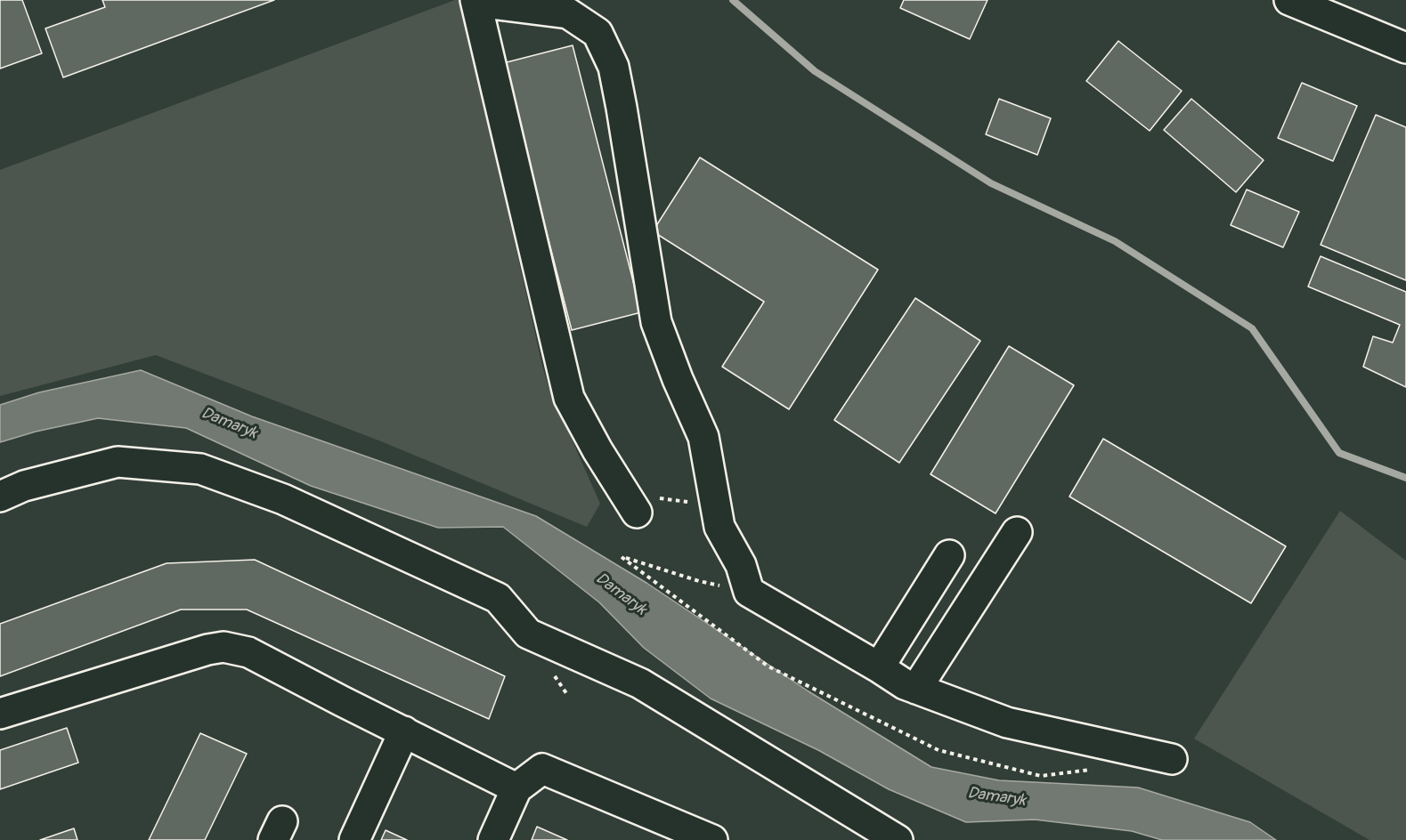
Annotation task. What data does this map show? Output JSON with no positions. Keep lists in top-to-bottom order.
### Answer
{
  "water": ["Damaryk"]
}
